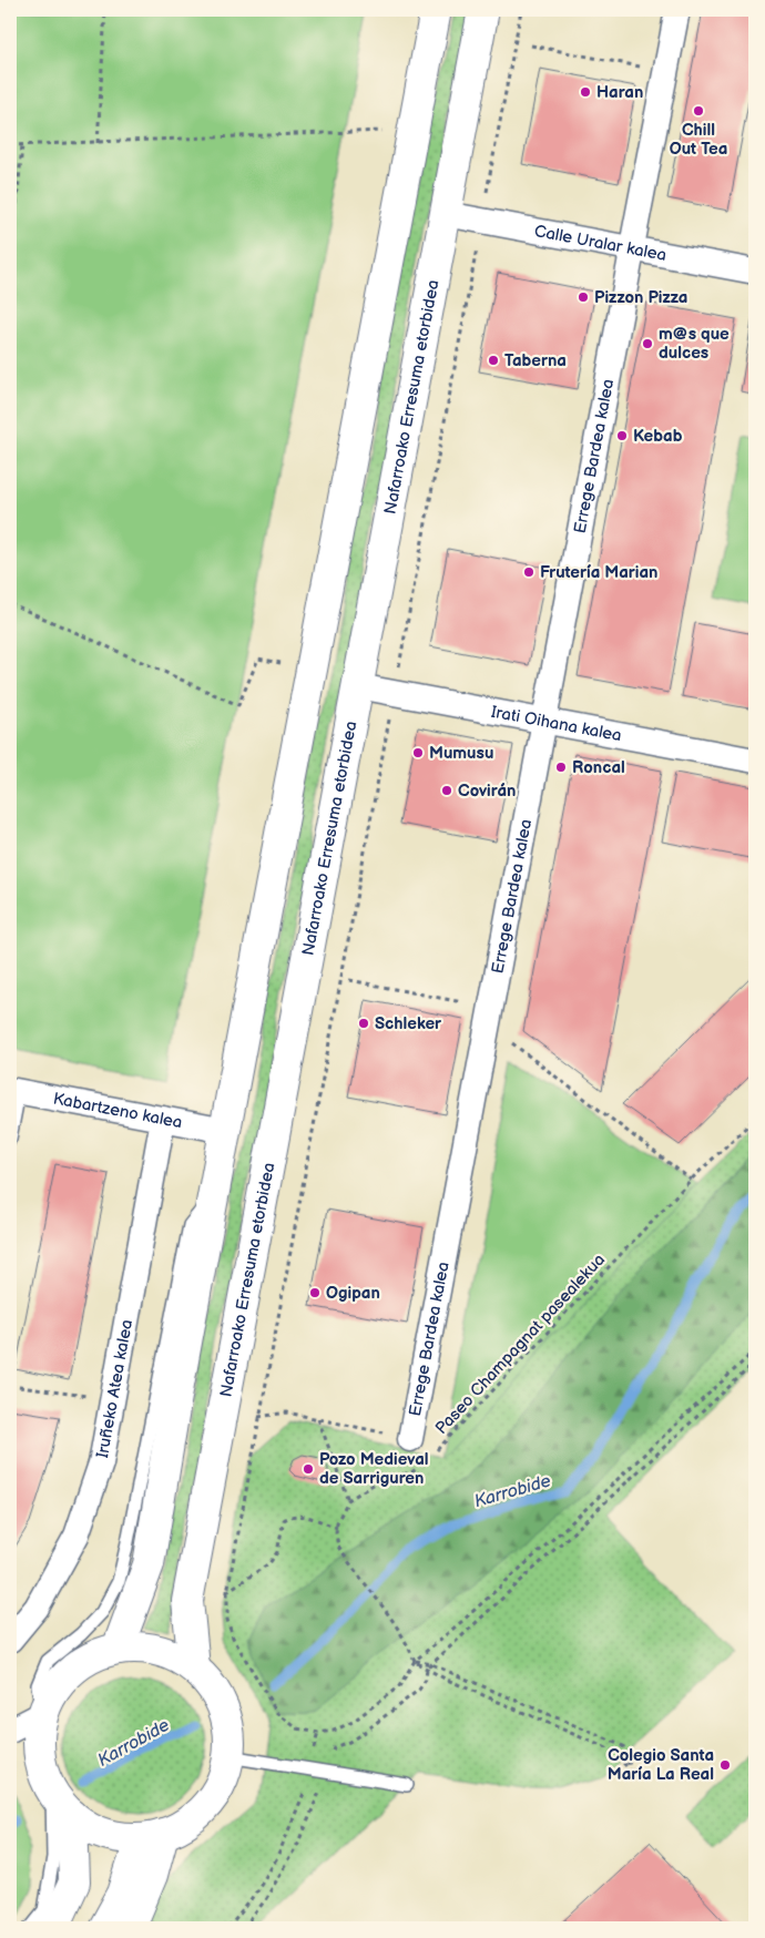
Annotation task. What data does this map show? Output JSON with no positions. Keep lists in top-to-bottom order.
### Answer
{
  "streets": {
    "main road": ["Nafarroako Erresuma etorbidea"],
    "street": [
      "Calle Uralar kalea",
      "Errege Bardea kalea",
      "Irati Oihana kalea",
      "Kabartzeno kalea",
      "Iruñeko Atea kalea"
    ],
    "path": ["Paseo Champagnat pasealekua"]
  },
  "crossings": [
    ["Calle Uralar kalea", "Nafarroako Erresuma etorbidea"],
    ["Nafarroako Erresuma etorbidea", "Irati Oihana kalea"],
    ["Errege Bardea kalea", "Irati Oihana kalea"],
    ["Kabartzeno kalea", "Iruñeko Atea kalea"]
  ],
  "water": ["Karrobide"],
  "places": [
    "Haran",
    "Chill Out Tea",
    "Pizzon Pizza",
    "m@s que dulces",
    "Taberna",
    "Kebab",
    "Frutería Marian",
    "Mumusu",
    "Roncal",
    "Covirán",
    "Schleker",
    "Ogipan",
    "Pozo Medieval de Sarriguren",
    "Colegio Santa María La Real"
  ]
}
